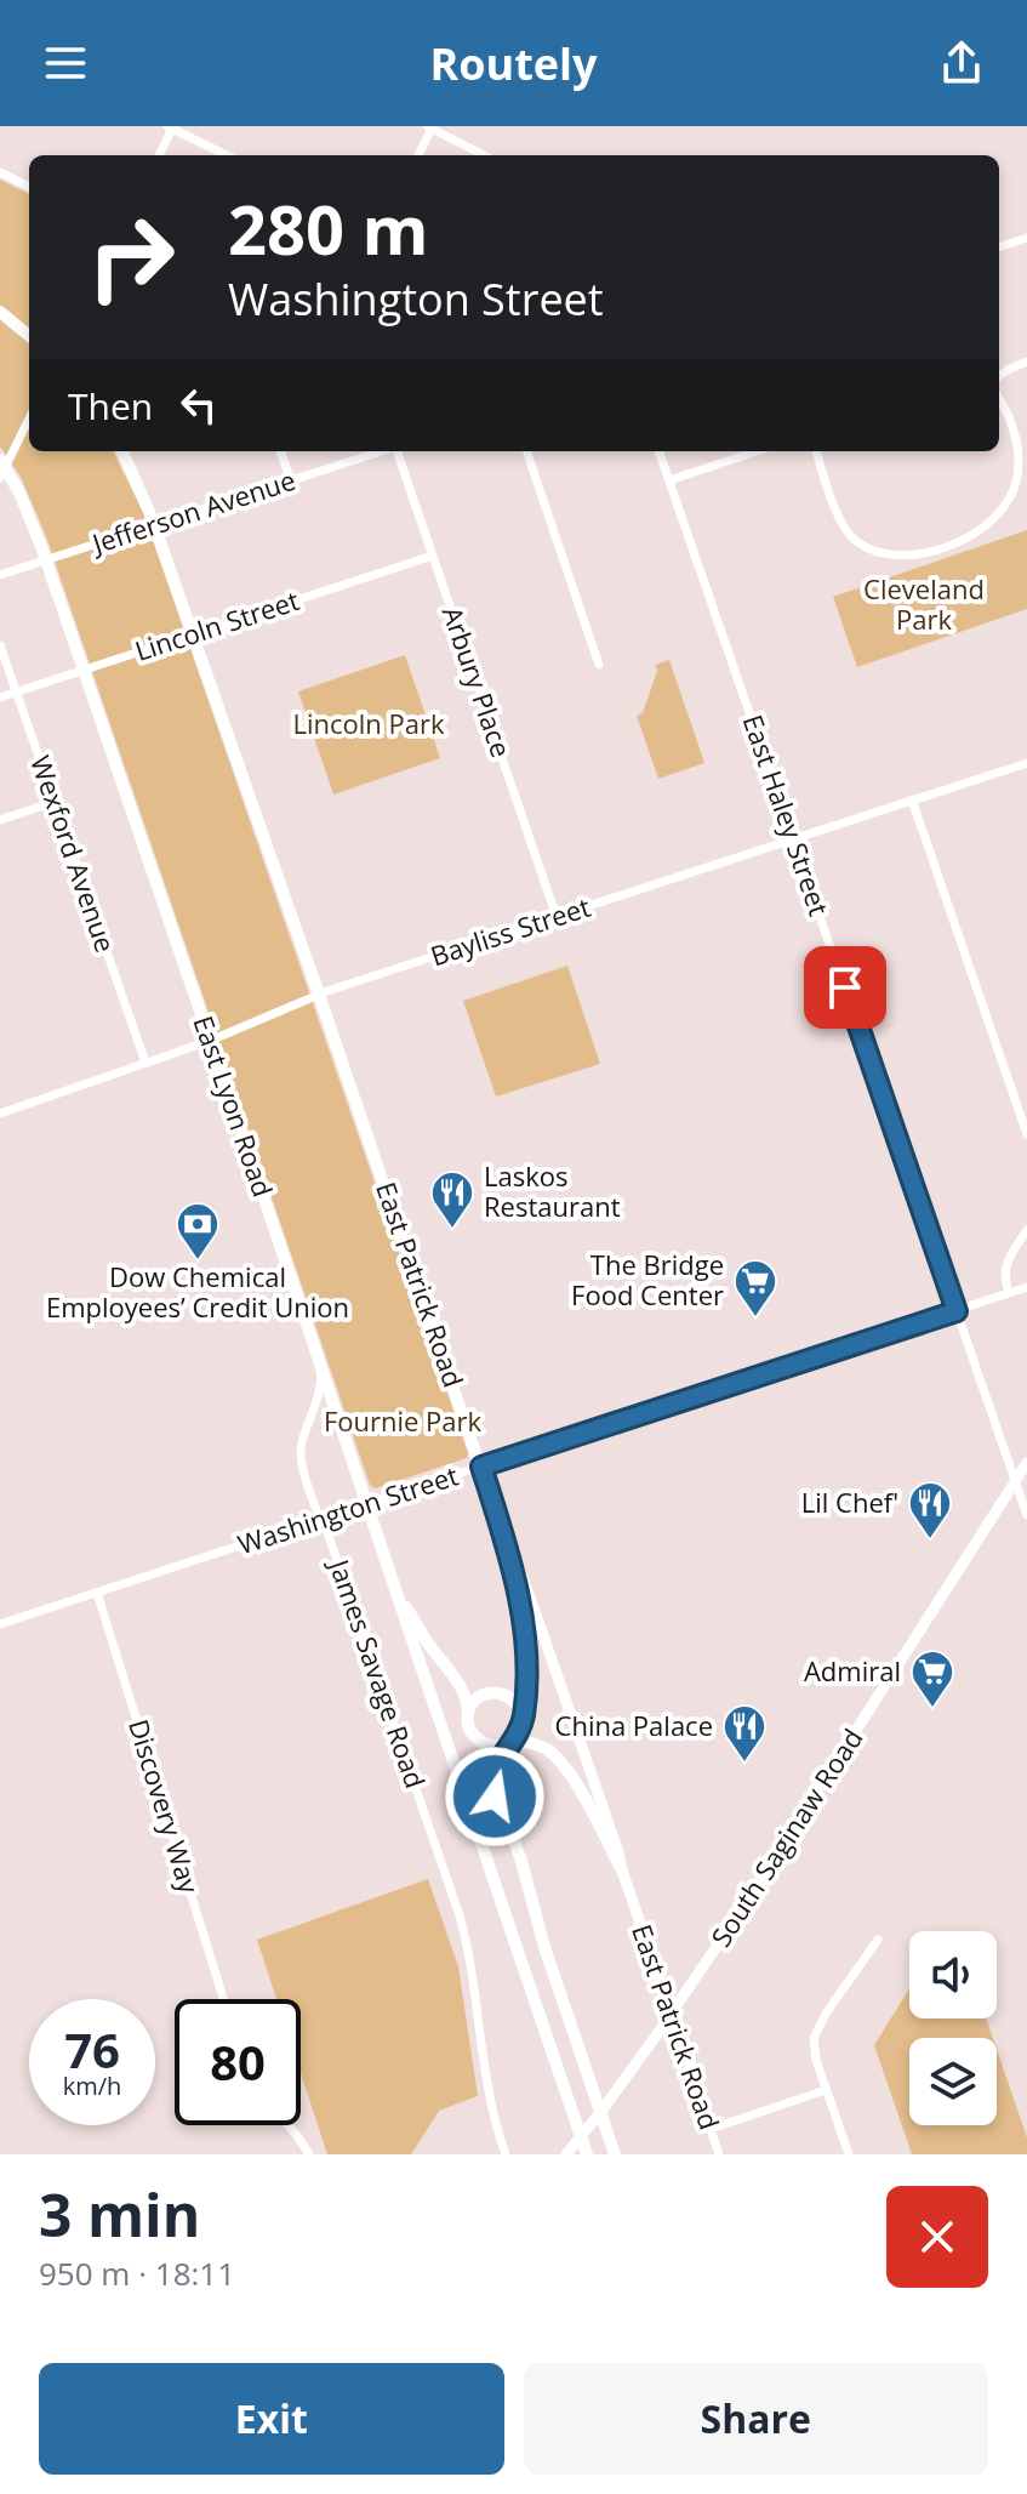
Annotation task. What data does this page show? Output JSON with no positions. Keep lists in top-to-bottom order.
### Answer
{
  "streets": {
    "highway": ["East Lyon Road", "East Patrick Road"],
    "main road": ["South Saginaw Road"],
    "street": [
      "Jefferson Avenue",
      "Lincoln Street",
      "Arbury Place",
      "East Haley Street",
      "Wexford Avenue",
      "Bayliss Street",
      "Washington Street",
      "James Savage Road",
      "Discovery Way"
    ]
  },
  "crossings": [
    ["Jefferson Avenue", "East Lyon Road"],
    ["Jefferson Avenue", "East Patrick Road"],
    ["Lincoln Street", "Arbury Place"],
    ["Lincoln Street", "Wexford Avenue"],
    ["Lincoln Street", "East Lyon Road"],
    ["Lincoln Street", "East Patrick Road"],
    ["Arbury Place", "Bayliss Street"],
    ["East Haley Street", "Bayliss Street"],
    ["East Haley Street", "Washington Street"],
    ["East Haley Street", "South Saginaw Road"],
    ["Wexford Avenue", "Bayliss Street"],
    ["Bayliss Street", "East Lyon Road"],
    ["Bayliss Street", "East Patrick Road"],
    ["East Lyon Road", "Washington Street"],
    ["East Lyon Road", "James Savage Road"],
    ["East Patrick Road", "Washington Street"],
    ["East Patrick Road", "South Saginaw Road"],
    ["Washington Street", "James Savage Road"],
    ["Washington Street", "Discovery Way"]
  ],
  "parks": ["Cleveland Park", "Lincoln Park", "Fournie Park"],
  "places": {
    "restaurant": ["Laskos Restaurant", "Lil Chef'", "China Palace"],
    "bank": ["Dow Chemical Employees’ Credit Union"],
    "supermarket": ["The Bridge Food Center", "Admiral"]
  },
  "page": {
    "header": "Routely",
    "turn": ["280 m", "Washington Street"],
    "then": "Then",
    "speed": "76 km/h",
    "limit": "80",
    "heading": ["3 min", "950 m · 18:11"],
    "buttons": ["Exit", "Share"]
  }
}
